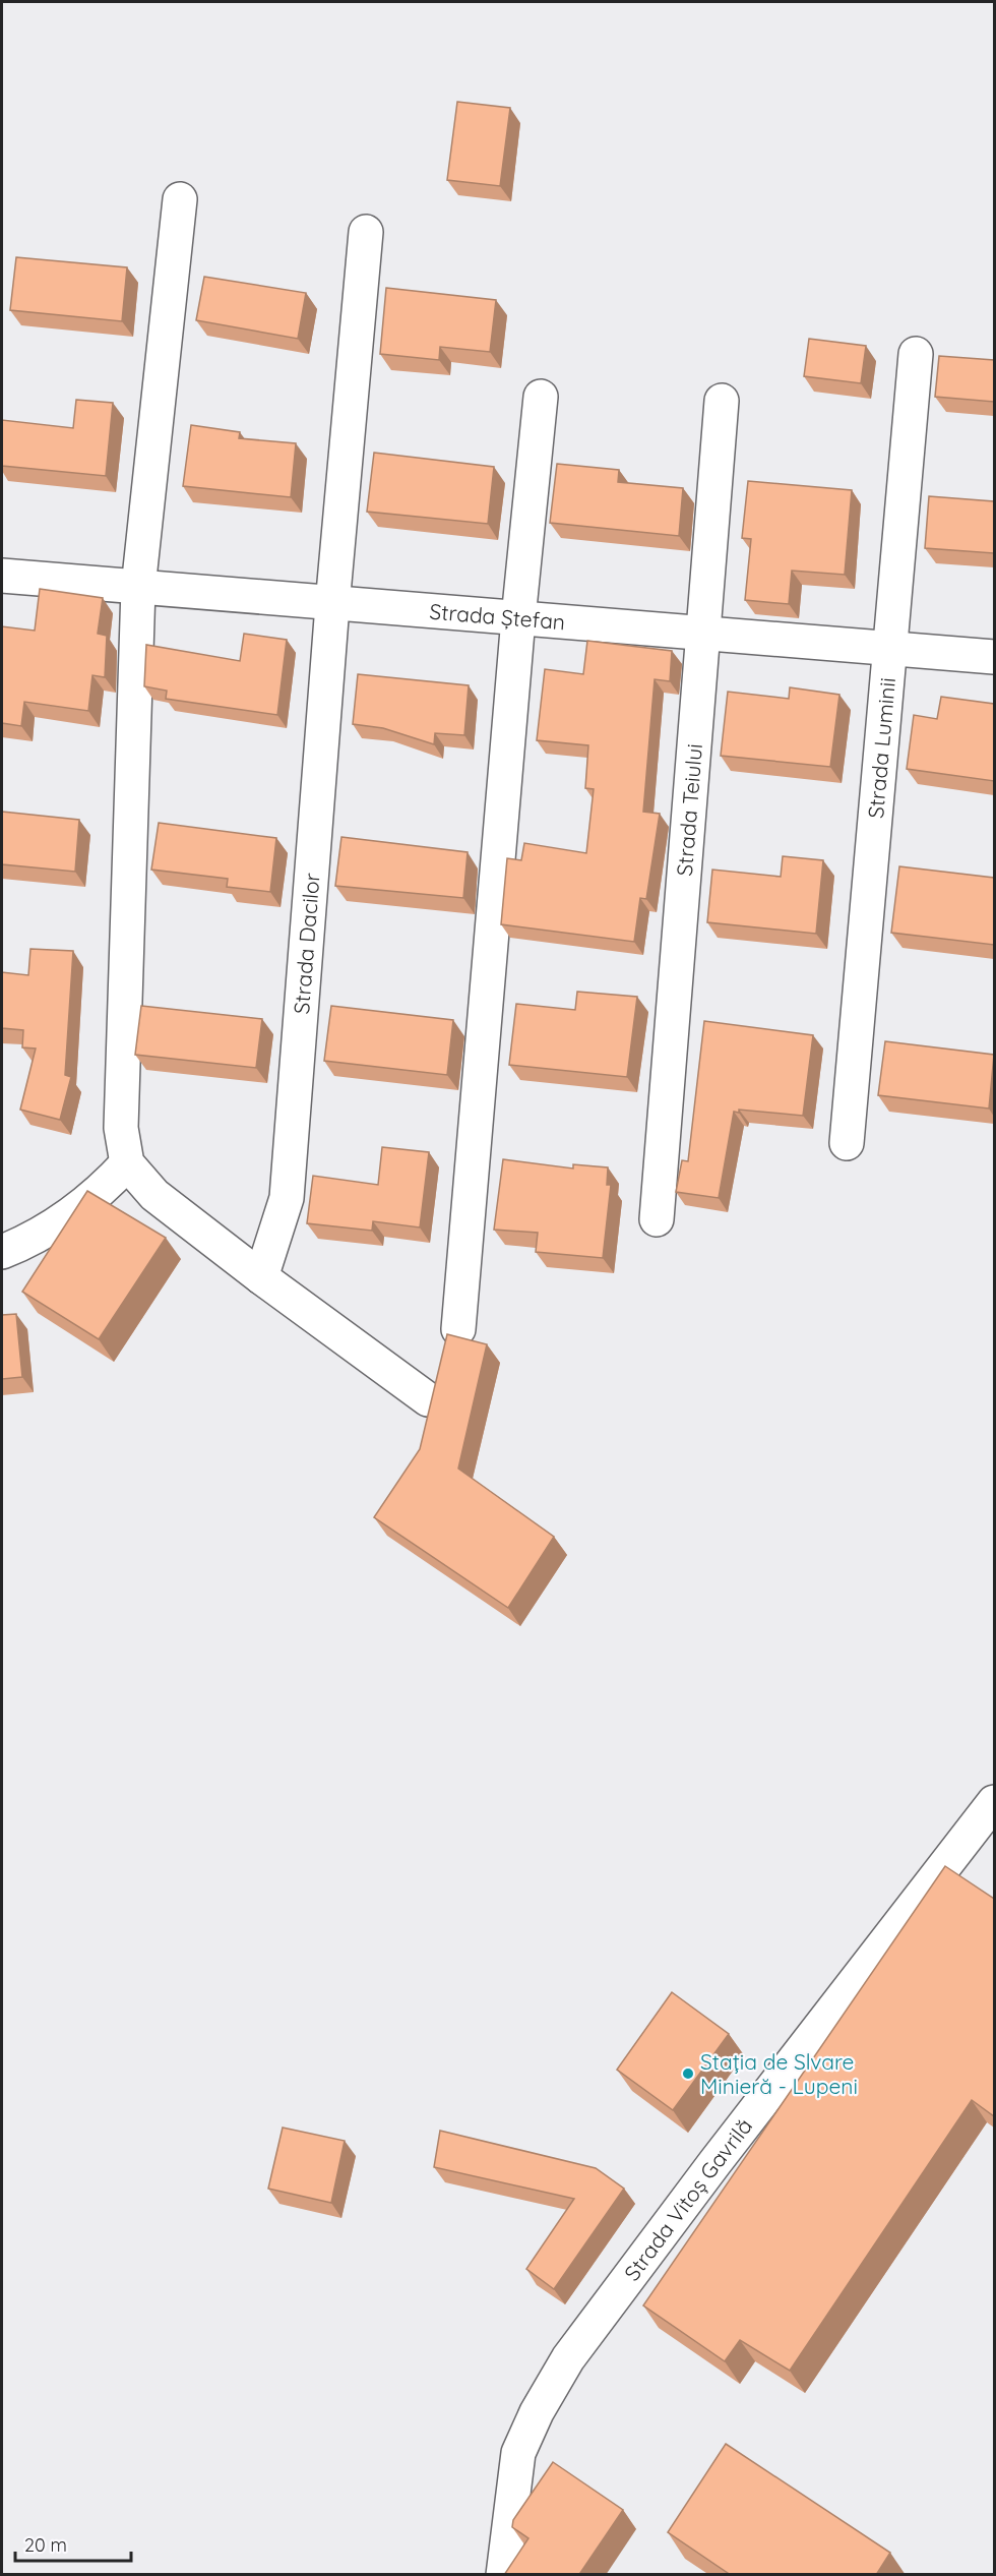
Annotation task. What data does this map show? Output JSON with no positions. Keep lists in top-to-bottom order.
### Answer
{
  "streets": {
    "street": [
      "Strada Ștefan",
      "Strada Luminii",
      "Strada Teiului",
      "Strada Dacilor",
      "Strada Vitoș Gavrilă"
    ]
  },
  "crossings": [
    ["Strada Ștefan", "Strada Luminii"],
    ["Strada Ștefan", "Strada Teiului"],
    ["Strada Ștefan", "Strada Dacilor"]
  ],
  "places": ["Stația de Slvare Minieră - Lupeni"],
  "scale_bar": "20 m"
}
